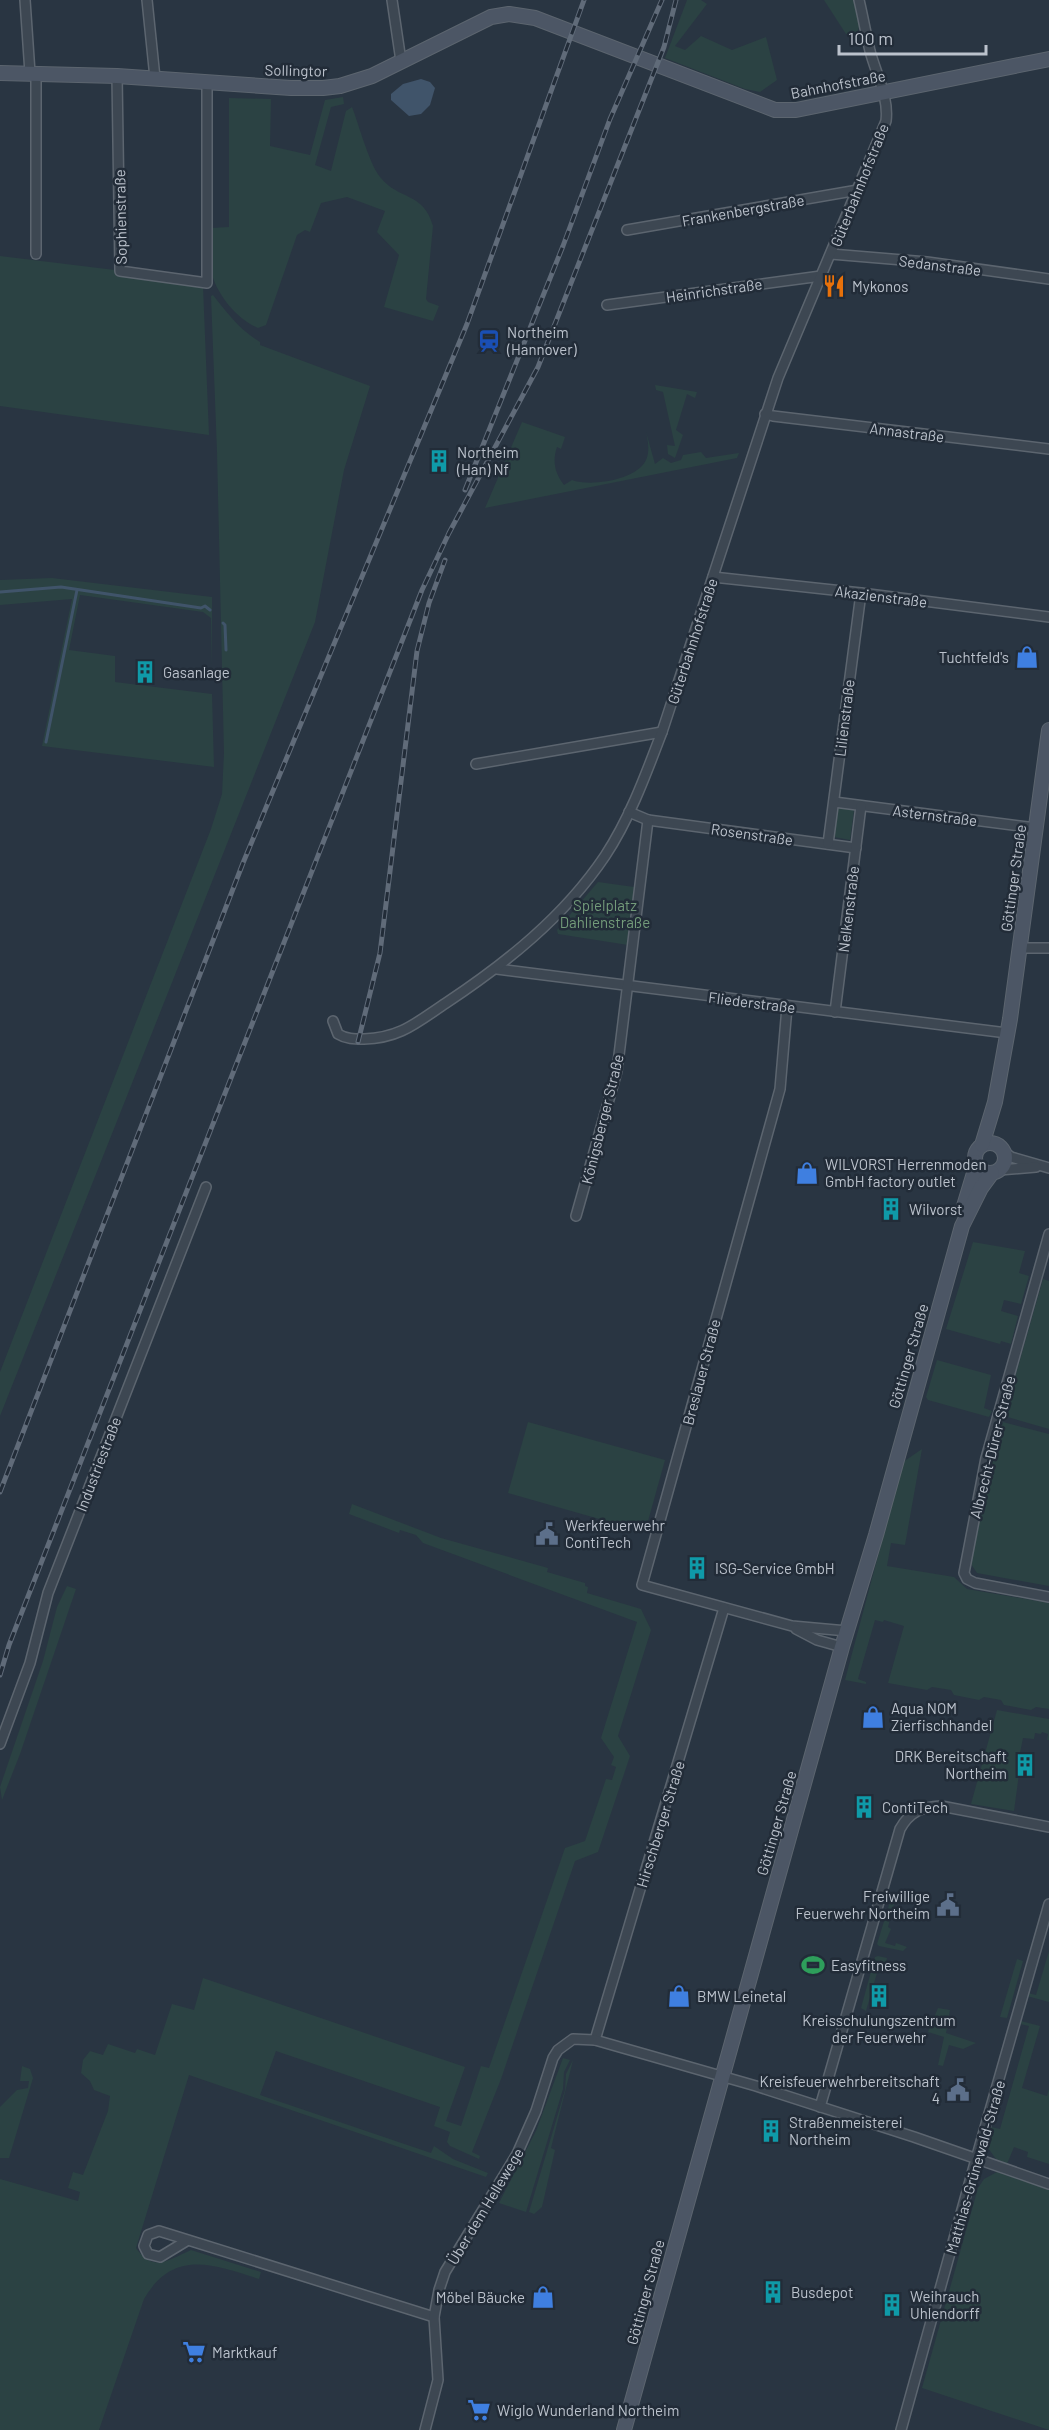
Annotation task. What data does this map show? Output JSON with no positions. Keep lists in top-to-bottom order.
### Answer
{
  "streets": {
    "main road": ["Sollingtor", "Bahnhofstraße", "Göttinger Straße"],
    "street": [
      "Güterbahnhofstraße",
      "Frankenbergstraße",
      "Sophienstraße",
      "Sedanstraße",
      "Heinrichstraße",
      "Annastraße",
      "Akazienstraße",
      "Lilienstraße",
      "Asternstraße",
      "Rosenstraße",
      "Nelkenstraße",
      "Fliederstraße",
      "Königsberger Straße",
      "Breslauer Straße",
      "Albrecht-Dürer-Straße",
      "Industriestraße",
      "Hirschberger Straße",
      "Matthias-Grünewald-Straße",
      "Über dem Hellewege"
    ]
  },
  "crossings": [
    ["Sollingtor", "Bahnhofstraße"],
    ["Sollingtor", "Sophienstraße"],
    ["Bahnhofstraße", "Güterbahnhofstraße"],
    ["Güterbahnhofstraße", "Frankenbergstraße"],
    ["Güterbahnhofstraße", "Sedanstraße"],
    ["Güterbahnhofstraße", "Heinrichstraße"],
    ["Güterbahnhofstraße", "Annastraße"],
    ["Güterbahnhofstraße", "Akazienstraße"],
    ["Güterbahnhofstraße", "Rosenstraße"],
    ["Güterbahnhofstraße", "Fliederstraße"],
    ["Akazienstraße", "Lilienstraße"],
    ["Lilienstraße", "Asternstraße"],
    ["Lilienstraße", "Rosenstraße"],
    ["Asternstraße", "Göttinger Straße"],
    ["Asternstraße", "Nelkenstraße"],
    ["Rosenstraße", "Nelkenstraße"],
    ["Rosenstraße", "Königsberger Straße"],
    ["Göttinger Straße", "Fliederstraße"],
    ["Göttinger Straße", "Breslauer Straße"],
    ["Göttinger Straße", "Über dem Hellewege"],
    ["Nelkenstraße", "Fliederstraße"],
    ["Fliederstraße", "Königsberger Straße"],
    ["Fliederstraße", "Breslauer Straße"],
    ["Breslauer Straße", "Hirschberger Straße"],
    ["Hirschberger Straße", "Über dem Hellewege"],
    ["Matthias-Grünewald-Straße", "Über dem Hellewege"]
  ],
  "parks": ["Spielplatz Dahlienstraße"],
  "places": {
    "restaurant": ["Mykonos"],
    "station": ["Northeim (Hannover)"],
    "building": [
      "Northeim (Han) Nf",
      "Gasanlage",
      "Wilvorst",
      "ISG-Service GmbH",
      "DRK Bereitschaft Northeim",
      "ContiTech",
      "Kreisschulungszentrum der Feuerwehr",
      "Straßenmeisterei Northeim",
      "Busdepot",
      "Weihrauch Uhlendorff"
    ],
    "shop": [
      "Tuchtfeld's",
      "WILVORST Herrenmoden GmbH factory outlet",
      "Aqua NOM Zierfischhandel",
      "BMW Leinetal",
      "Möbel Bäucke"
    ],
    "public building": ["Werkfeuerwehr ContiTech", "Freiwillige Feuerwehr Northeim", "Kreisfeuerwehrbereitschaft 4"],
    "sports": ["Easyfitness"],
    "supermarket": ["Marktkauf", "Wiglo Wunderland Northeim"]
  },
  "scale_bar": "100 m"
}
